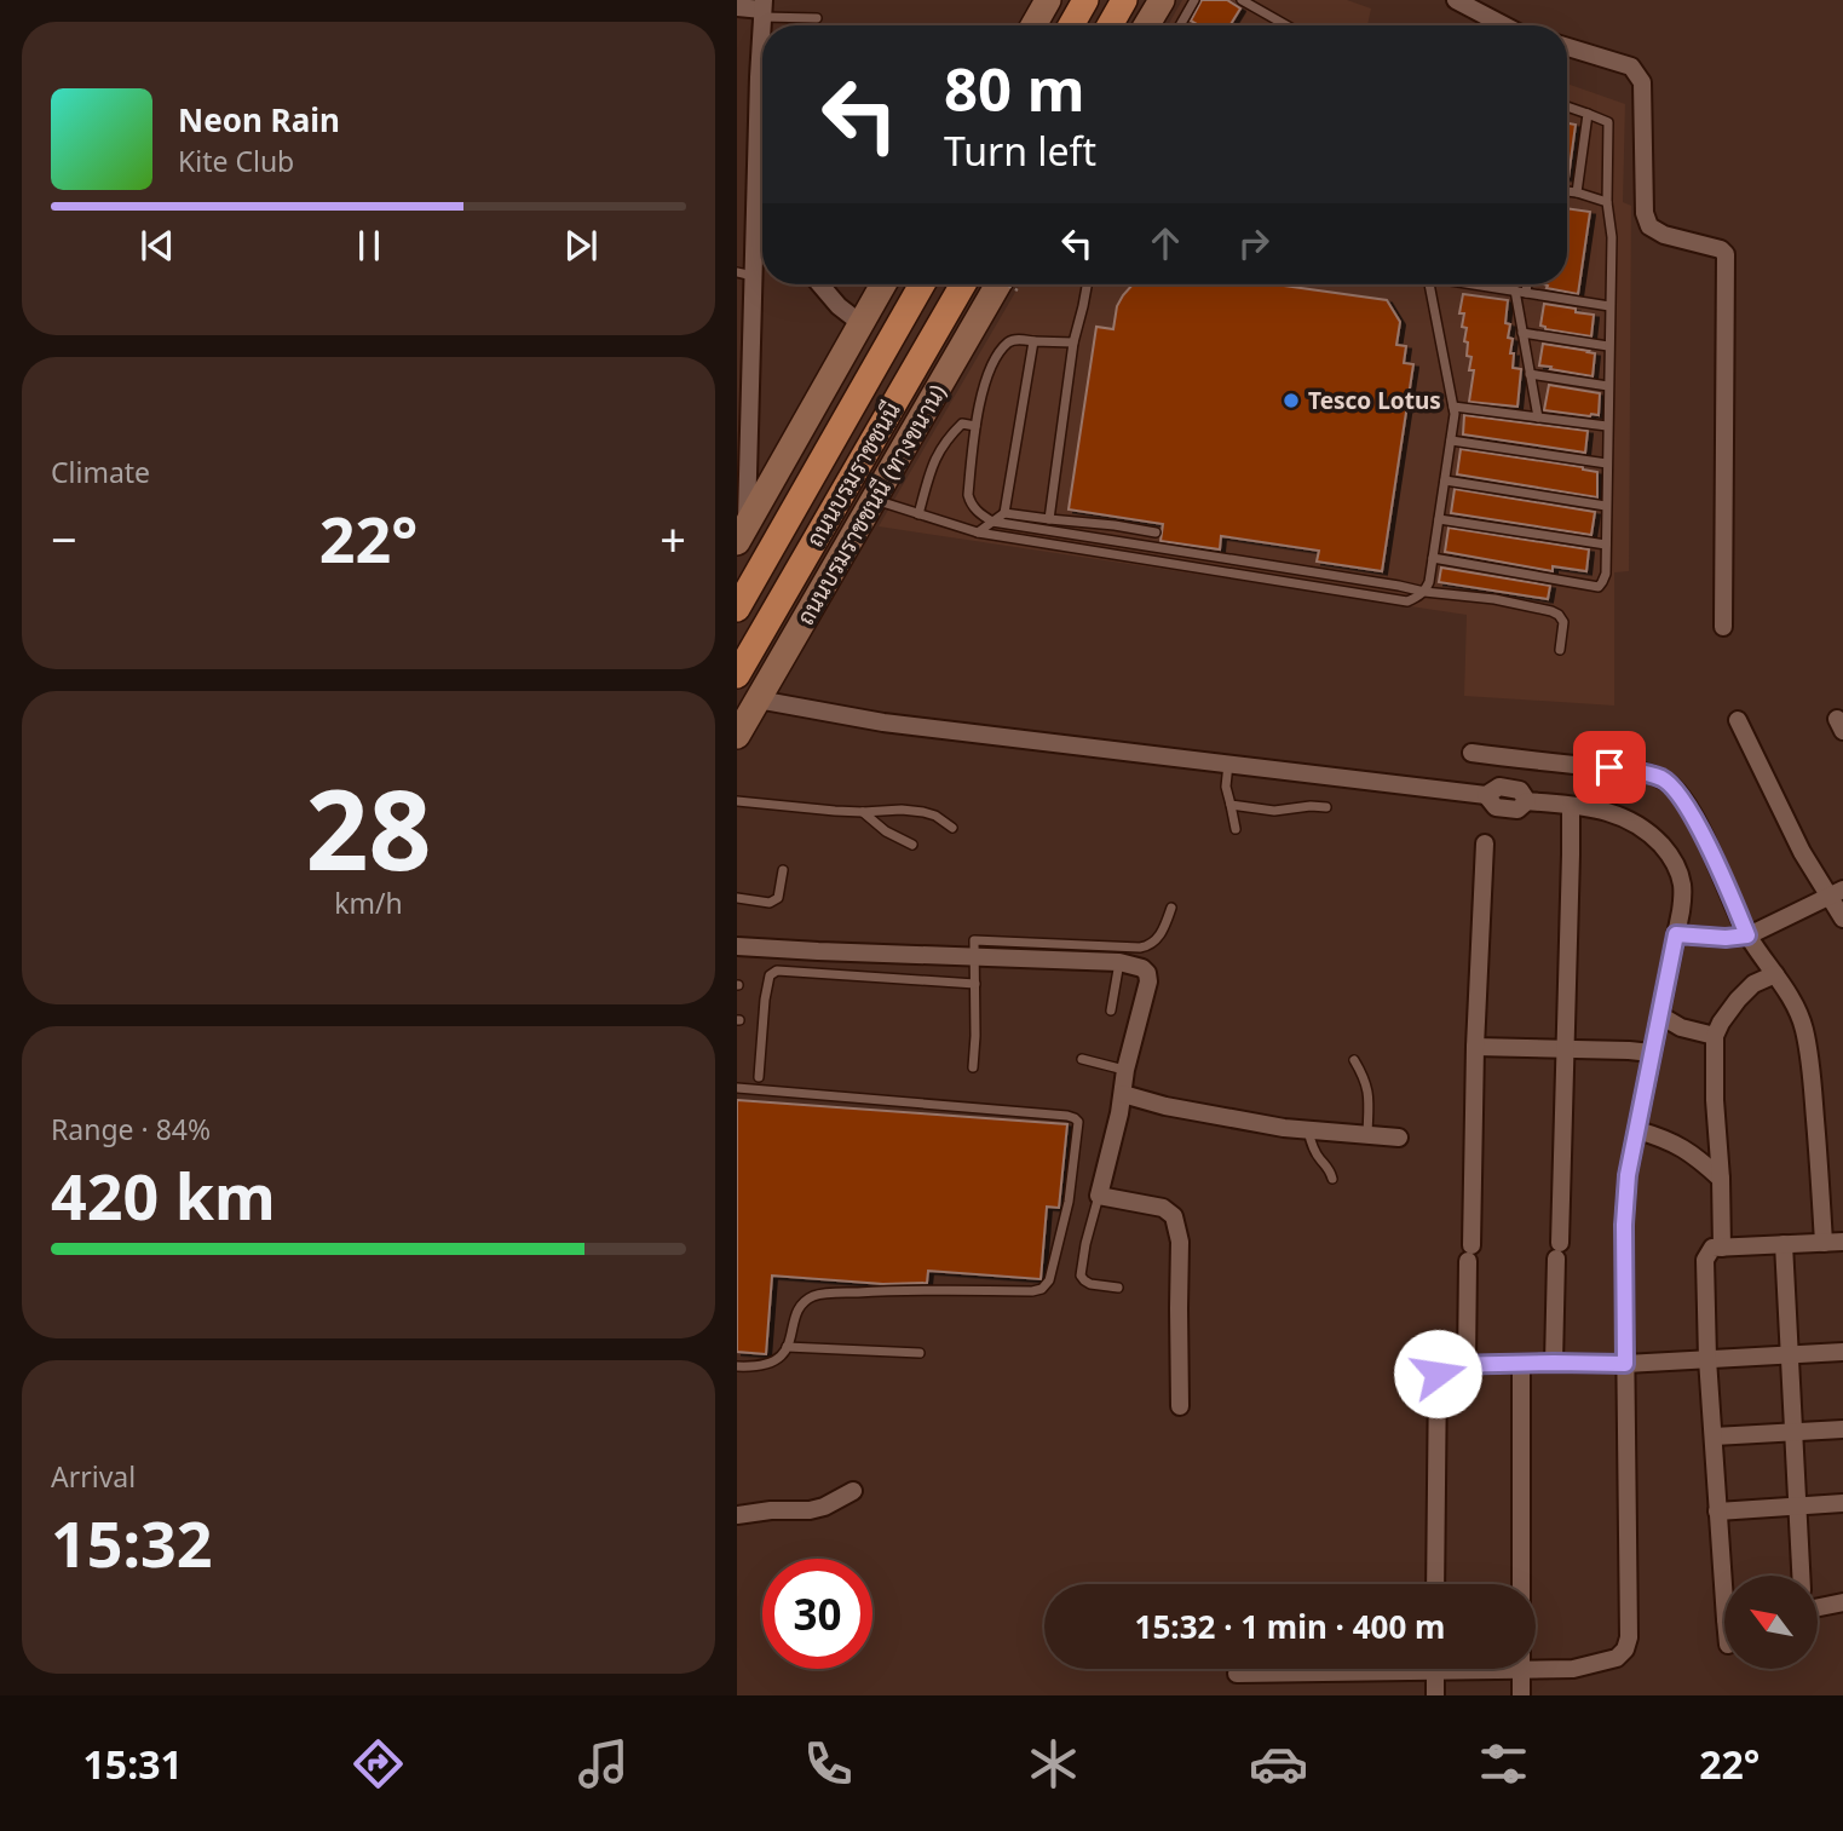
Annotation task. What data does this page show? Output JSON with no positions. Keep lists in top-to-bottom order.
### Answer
{
  "streets": {
    "highway": ["ถนนบรมราชชนนี"],
    "main road": ["ถนนบรมราชชนนี (ทางขนาน)"]
  },
  "places": ["Tesco Lotus"],
  "north": "top left",
  "page": {
    "turn": ["80 m", "Turn left"],
    "song": ["Neon Rain", "Kite Club"],
    "tile": [
      "Climate",
      ["28", "km/h"],
      ["Range · 84%", "420 km"],
      ["Arrival", "15:32"]
    ],
    "heat": ["−", "22°", "+"],
    "limit": "30",
    "trip": "15:32 · 1 min · 400 m",
    "tabs": ["15:31", "22°"]
  }
}
